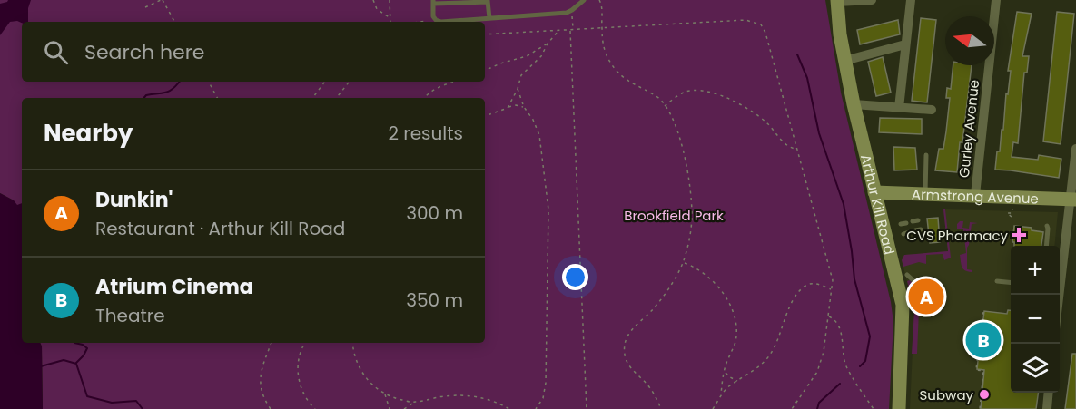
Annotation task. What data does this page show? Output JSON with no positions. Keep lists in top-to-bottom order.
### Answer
{
  "streets": {
    "street": ["Gurley Avenue", "Armstrong Avenue", "Arthur Kill Road"]
  },
  "crossings": [
    ["Gurley Avenue", "Armstrong Avenue"],
    ["Armstrong Avenue", "Arthur Kill Road"]
  ],
  "parks": ["Brookfield Park"],
  "places": {
    "health": ["CVS Pharmacy"],
    "other": ["Subway"]
  },
  "north": "left",
  "page": {
    "search": "Search here",
    "heading": ["Nearby", "2 results"],
    "list": [
      {
        "mark": "A",
        "name": "Dunkin'",
        "note": "Restaurant · Arthur Kill Road",
        "value": "300 m"
      },
      {
        "mark": "B",
        "name": "Atrium Cinema",
        "note": "Theatre",
        "value": "350 m"
      }
    ],
    "map_buttons": ["+", "−"],
    "pins": ["A", "B"]
  }
}
